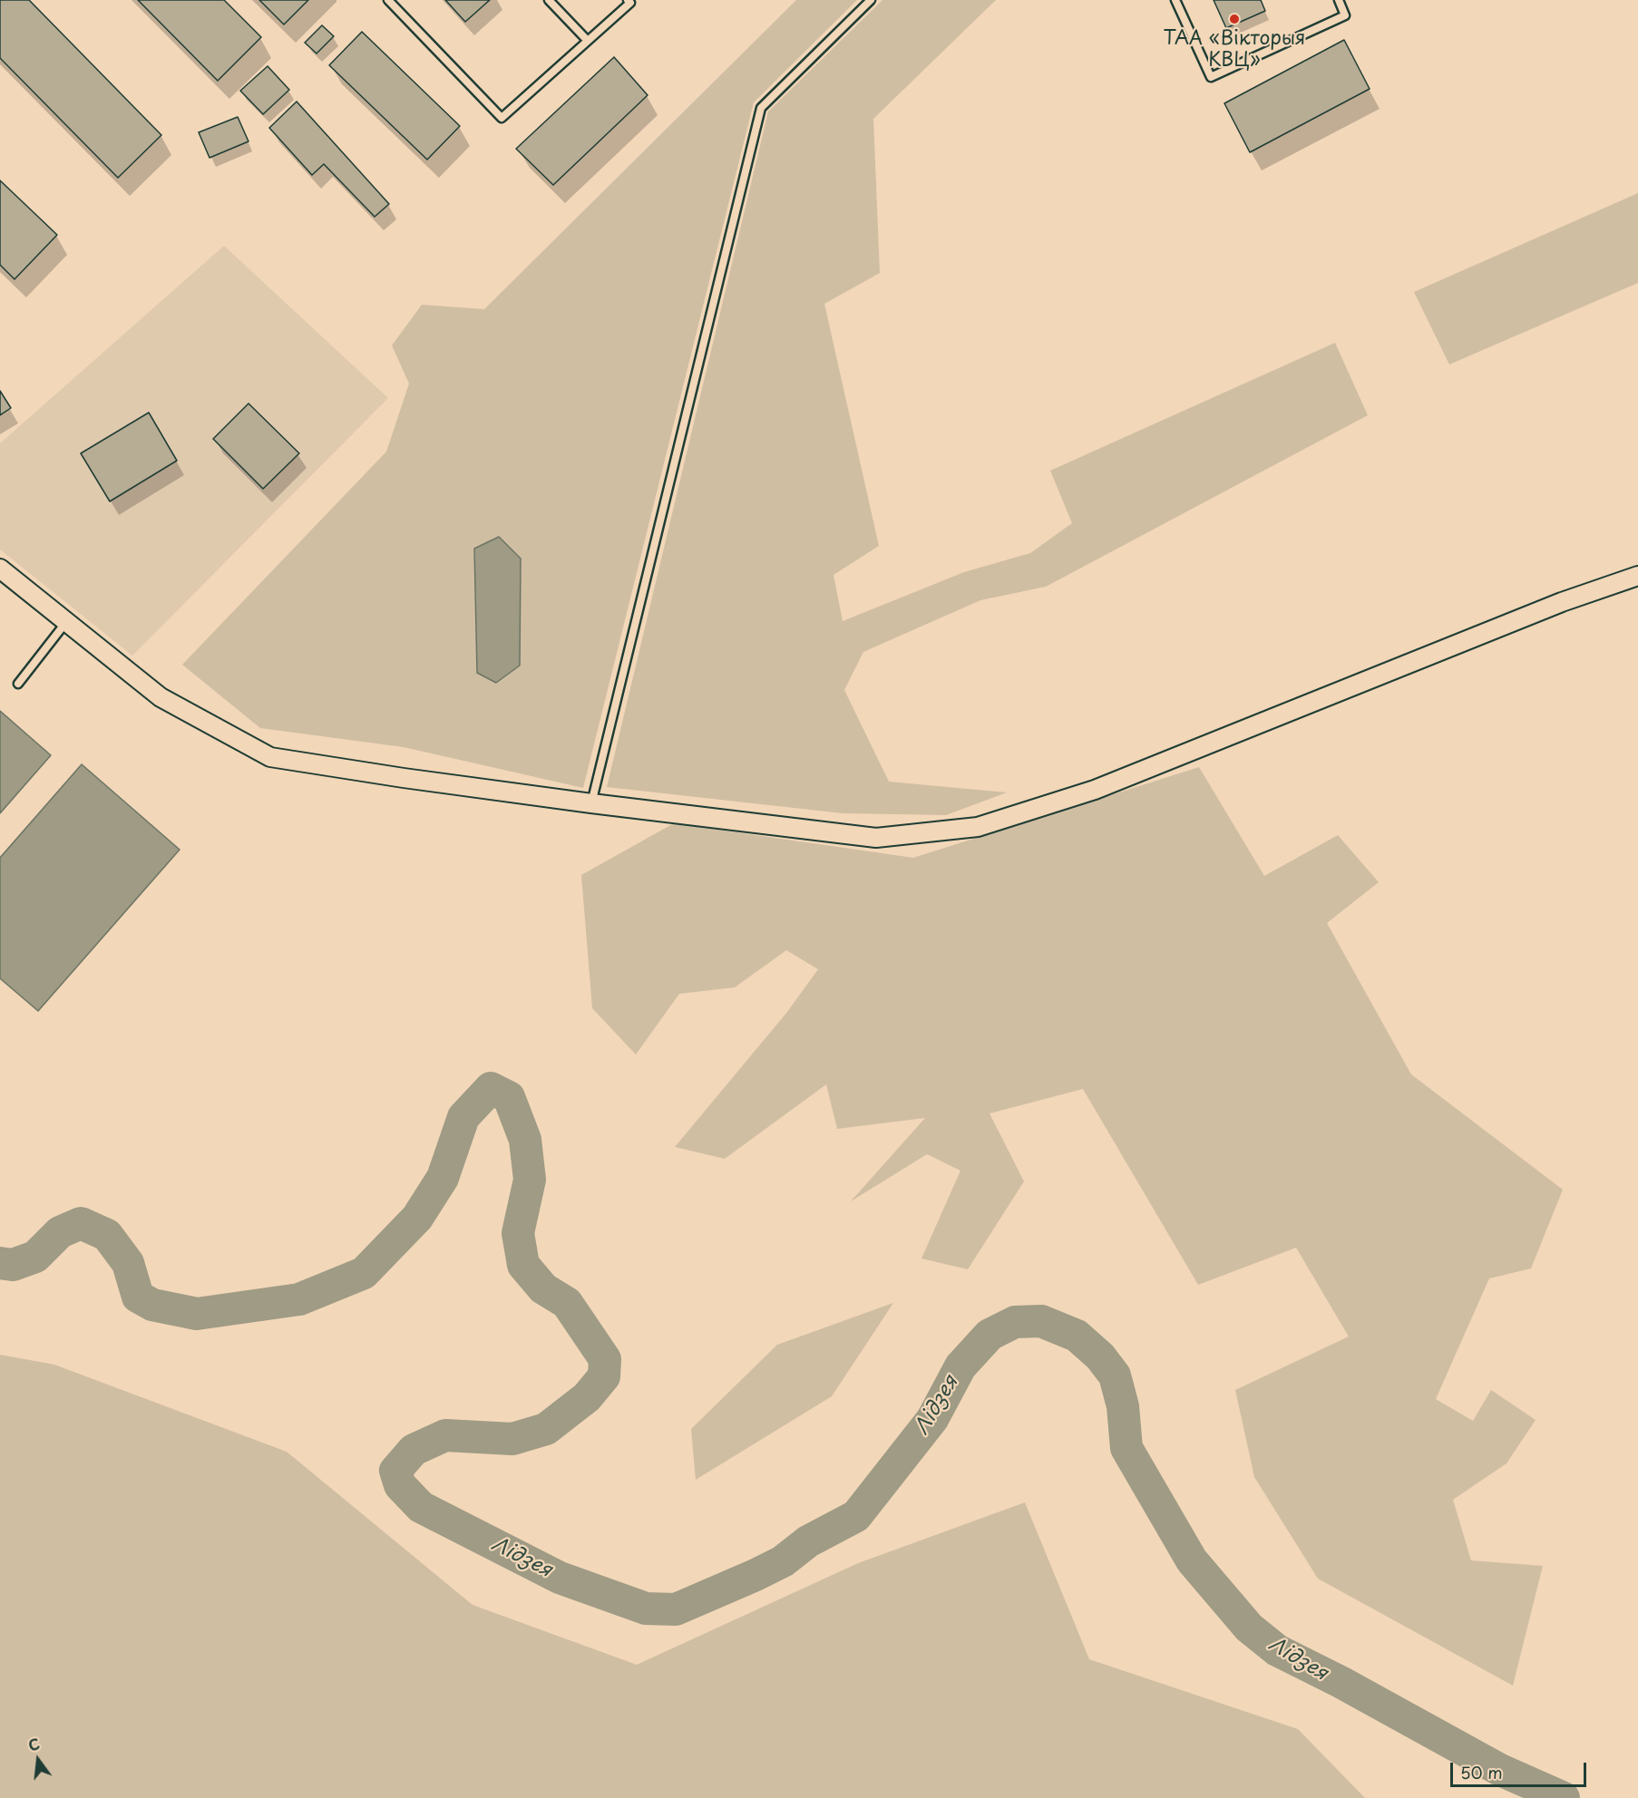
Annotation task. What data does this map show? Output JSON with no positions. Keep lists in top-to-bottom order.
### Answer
{
  "water": ["Лідзея"],
  "places": ["ТАА «Вікторыя КВЦ»"],
  "scale_bar": "50 m",
  "north": "top"
}
